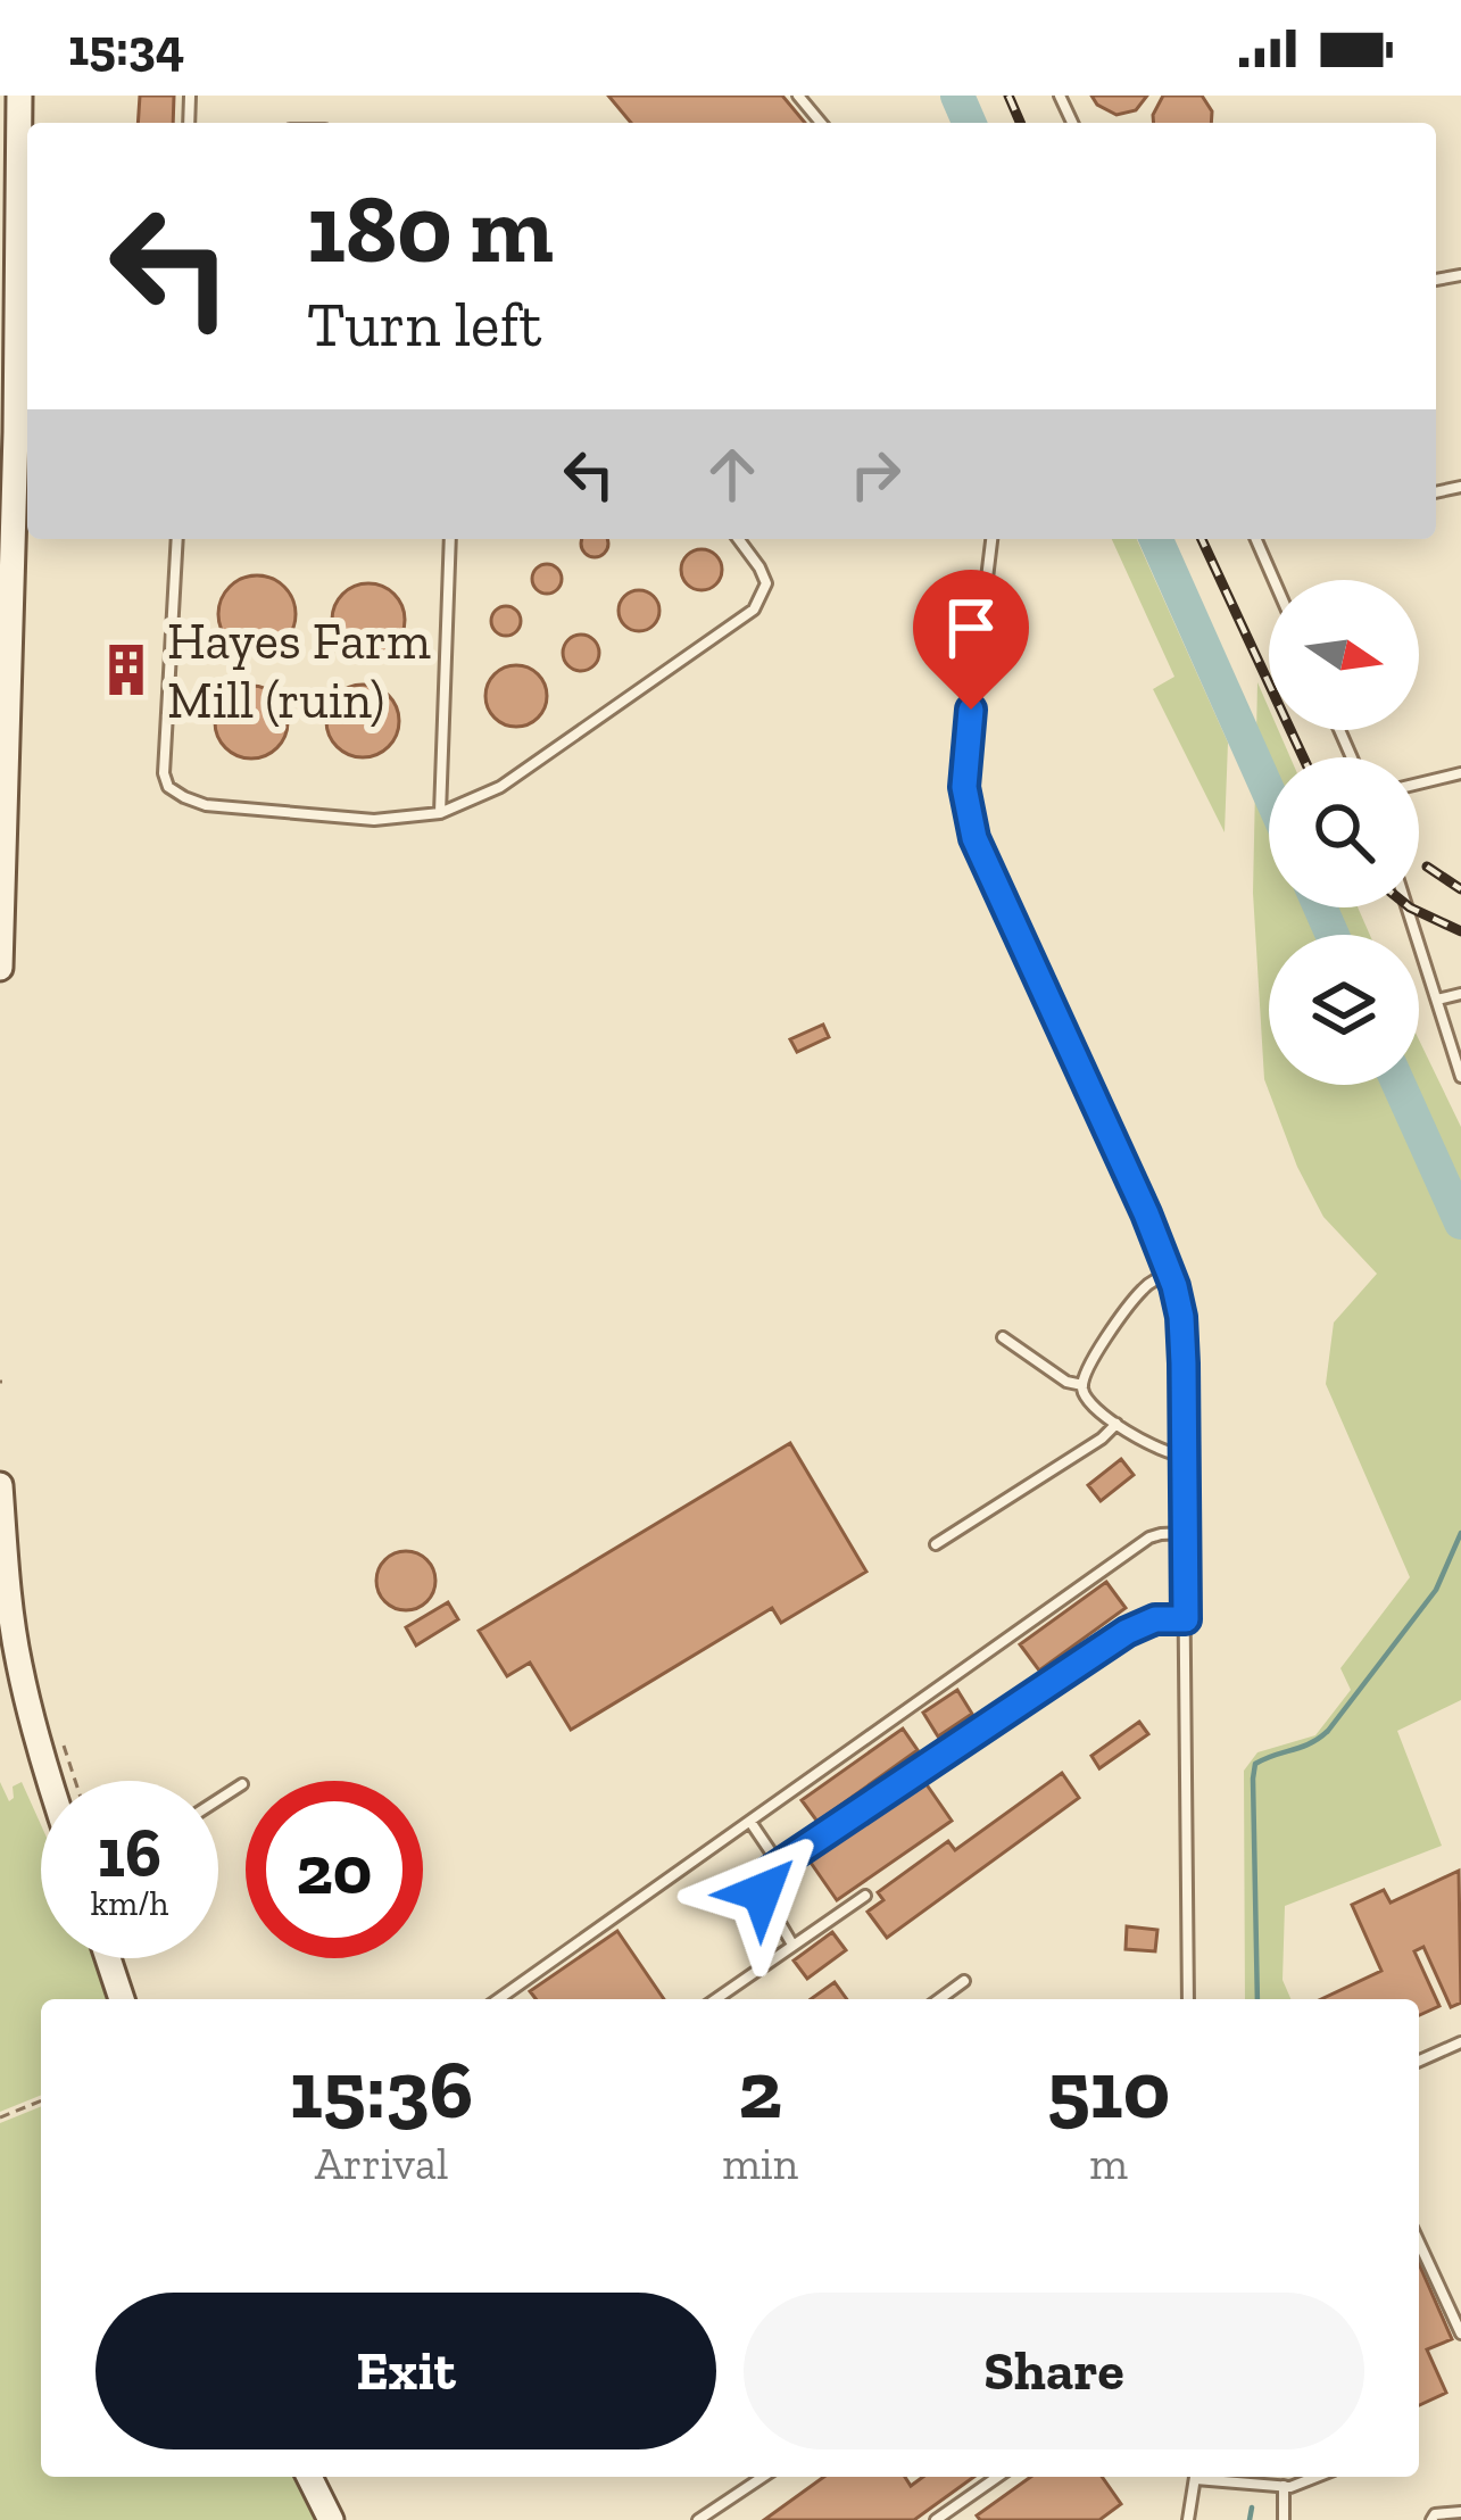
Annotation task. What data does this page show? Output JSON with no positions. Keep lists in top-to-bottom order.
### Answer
{
  "places": {
    "building": ["Hayes Farm Mill (ruin)"]
  },
  "north": "right",
  "page": {
    "status": "15:34",
    "turn": ["180 m", "Turn left"],
    "speed": "16 km/h",
    "limit": "20",
    "eta": [
      "15:36",
      "Arrival",
      "2",
      "min",
      "510",
      "m"
    ],
    "buttons": ["Exit", "Share"]
  }
}
